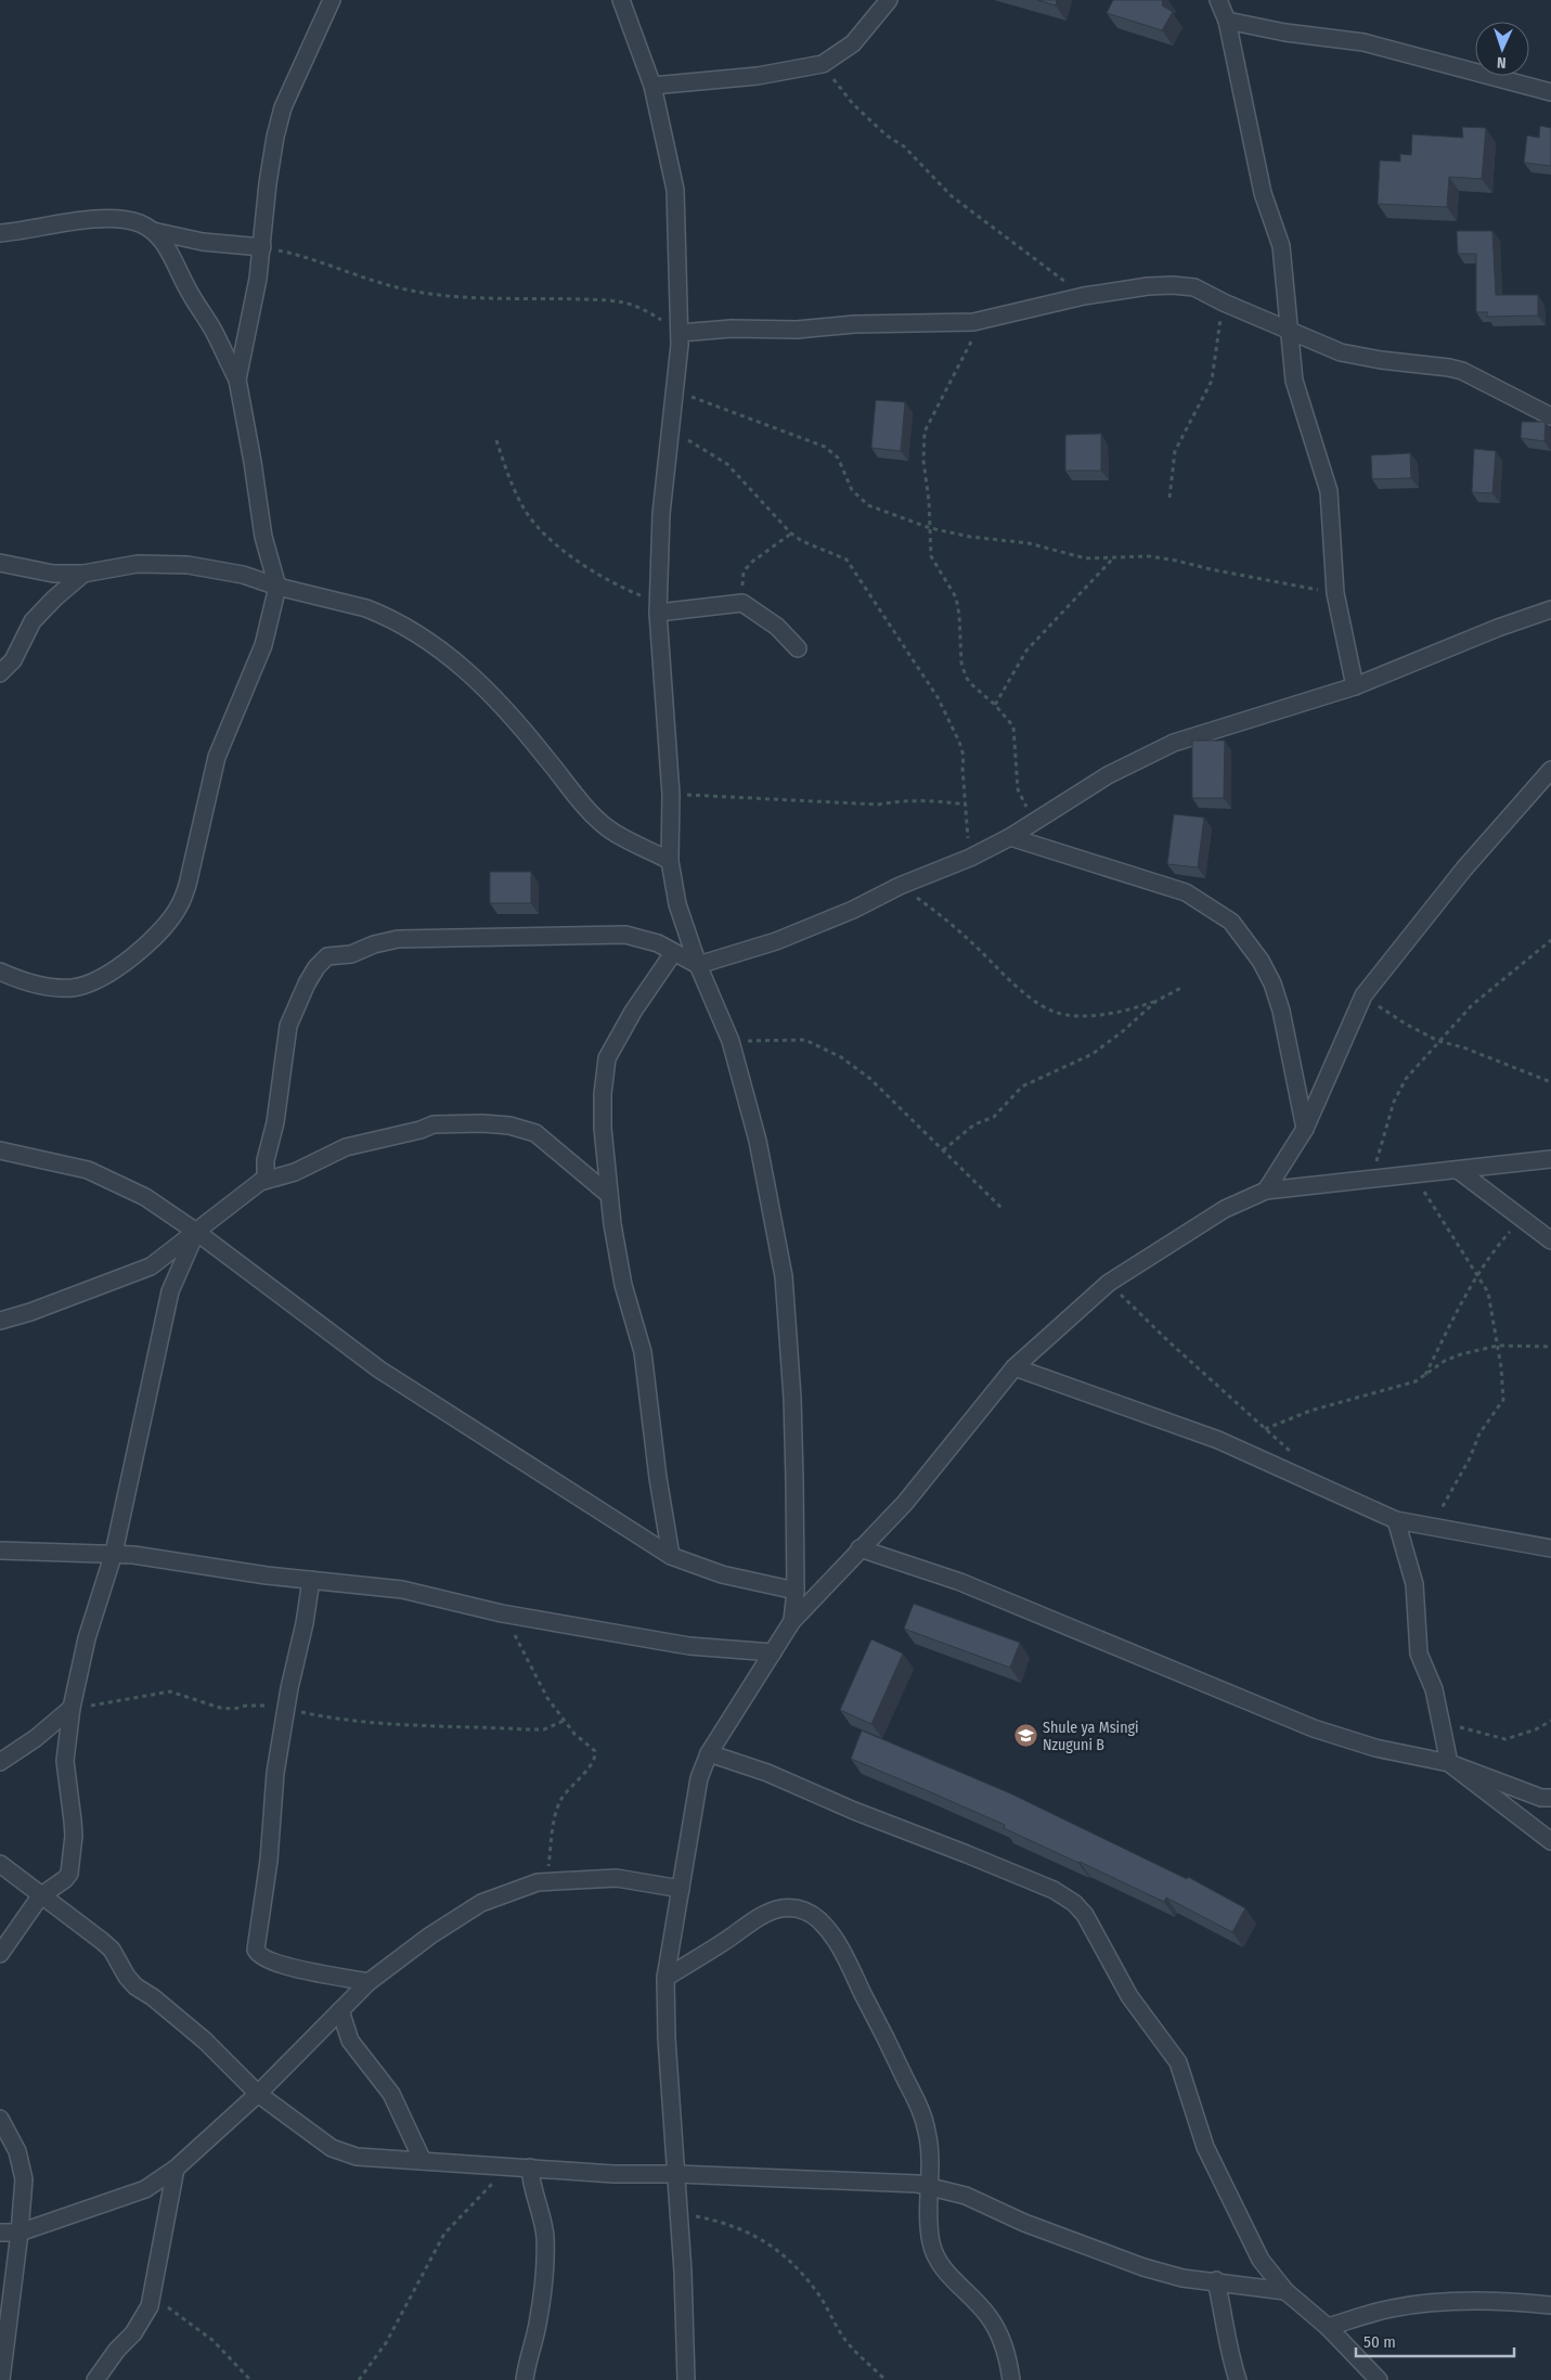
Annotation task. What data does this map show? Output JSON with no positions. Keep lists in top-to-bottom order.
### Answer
{
  "places": {
    "school or university": ["Shule ya Msingi Nzuguni B"]
  },
  "scale_bar": "50 m",
  "north": "bottom"
}
